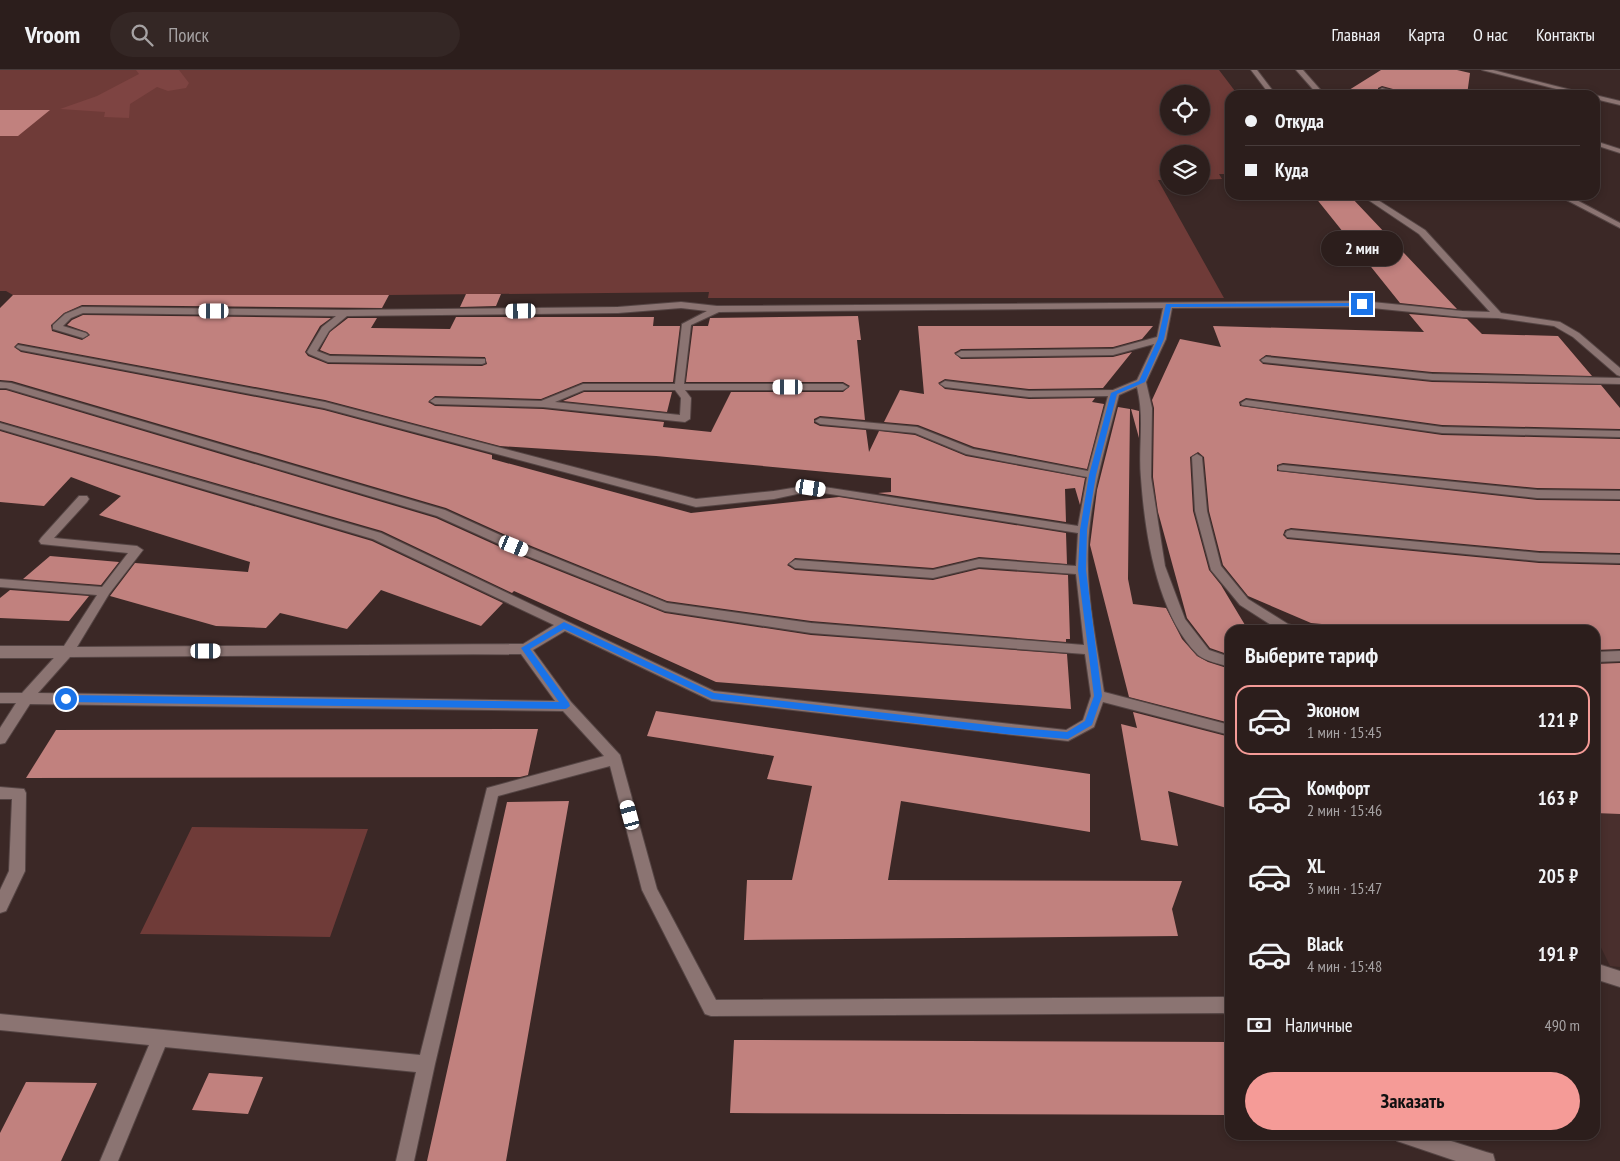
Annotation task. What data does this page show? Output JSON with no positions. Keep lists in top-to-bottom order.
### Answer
{
  "page": {
    "header": "Vroom",
    "search": "Поиск",
    "nav": [
      "Главная",
      "Карта",
      "О нас",
      "Контакты"
    ],
    "banner": ["Откуда", "Куда"],
    "bubble": "2 мин",
    "heading": "Выберите тариф",
    "list": [
      {
        "name": "Эконом",
        "note": "1 мин · 15:45",
        "value": "121 ₽"
      },
      {
        "name": "Комфорт",
        "note": "2 мин · 15:46",
        "value": "163 ₽"
      },
      {
        "name": "XL",
        "note": "3 мин · 15:47",
        "value": "205 ₽"
      },
      {
        "name": "Black",
        "note": "4 мин · 15:48",
        "value": "191 ₽"
      }
    ],
    "pay": ["Наличные", "490 m"],
    "buttons": "Заказать"
  }
}
